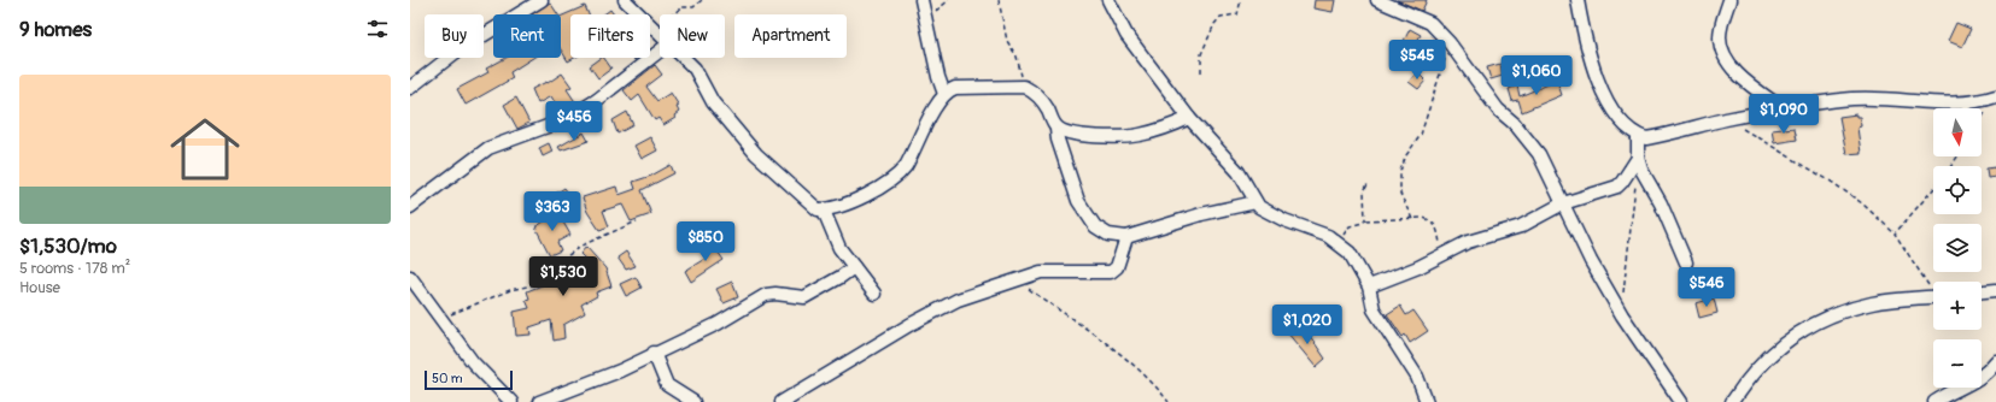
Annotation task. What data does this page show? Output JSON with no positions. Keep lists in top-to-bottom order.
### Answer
{
  "scale_bar": "50 m",
  "north": "bottom",
  "page": {
    "heading": "9 homes",
    "chip": [
      "Buy",
      "Rent",
      "Filters",
      "New",
      "Apartment"
    ],
    "price": [
      "$545",
      "$1,060",
      "$1,090",
      "$456",
      "$363",
      "$850",
      "$1,530",
      "$546",
      "$1,020"
    ],
    "list": [
      {
        "name": "$1,530/mo",
        "note": "5 rooms · 178 m² · House"
      }
    ],
    "map_buttons": ["+", "−"],
    "scale": "50 m"
  }
}
